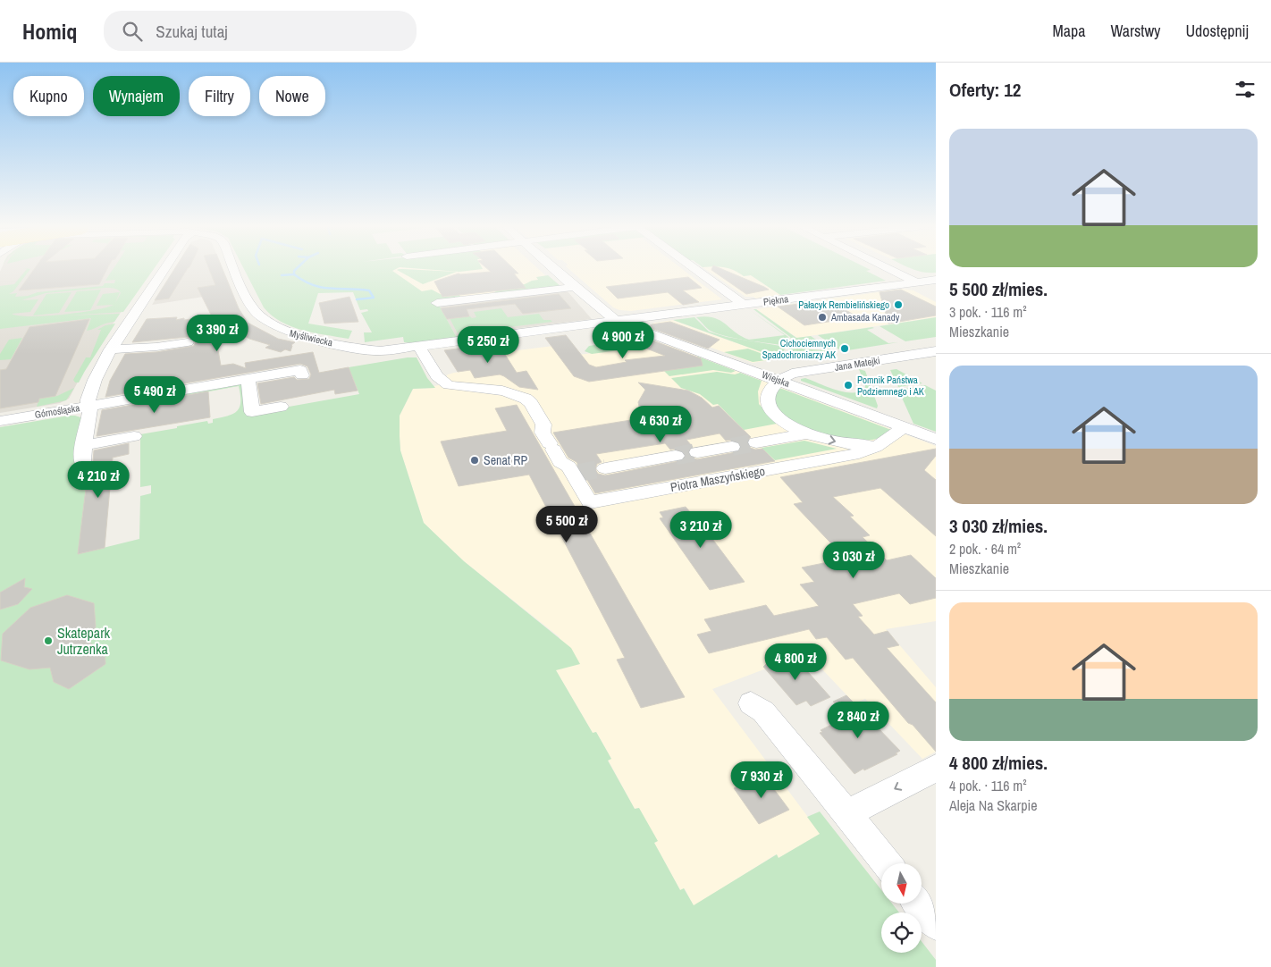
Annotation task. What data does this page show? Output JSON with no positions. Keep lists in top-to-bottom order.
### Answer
{
  "streets": {
    "street": [
      "Piękna",
      "Myśliwiecka",
      "Jana Matejki",
      "Wiejska",
      "Górnośląska",
      "Piotra Maszyńskiego"
    ]
  },
  "crossings": [
    ["Piękna", "Wiejska"],
    ["Myśliwiecka", "Piotra Maszyńskiego"],
    ["Jana Matejki", "Wiejska"],
    ["Wiejska", "Piotra Maszyńskiego"]
  ],
  "places": [
    "Pałacyk Rembielińskiego",
    "Ambasada Kanady",
    "Cichociemnych Spadochroniarzy AK",
    "Pomnik Państwa Podziemnego i AK",
    "Senat RP",
    "Skatepark Jutrzenka"
  ],
  "north": "bottom",
  "page": {
    "header": "Homiq",
    "search": "Szukaj tutaj",
    "nav": ["Mapa", "Warstwy", "Udostępnij"],
    "heading": "Oferty: 12",
    "chip": [
      "Kupno",
      "Wynajem",
      "Filtry",
      "Nowe"
    ],
    "list": [
      {
        "name": "5 500 zł/mies.",
        "note": "3 pok. · 116 m² · Mieszkanie"
      },
      {
        "name": "3 030 zł/mies.",
        "note": "2 pok. · 64 m² · Mieszkanie"
      },
      {
        "name": "4 800 zł/mies.",
        "note": "4 pok. · 116 m² · Aleja Na Skarpie"
      }
    ],
    "price": [
      "3 390 zł",
      "4 900 zł",
      "5 250 zł",
      "5 490 zł",
      "4 630 zł",
      "4 210 zł",
      "5 500 zł",
      "3 210 zł",
      "3 030 zł",
      "4 800 zł",
      "2 840 zł",
      "7 930 zł"
    ]
  }
}
